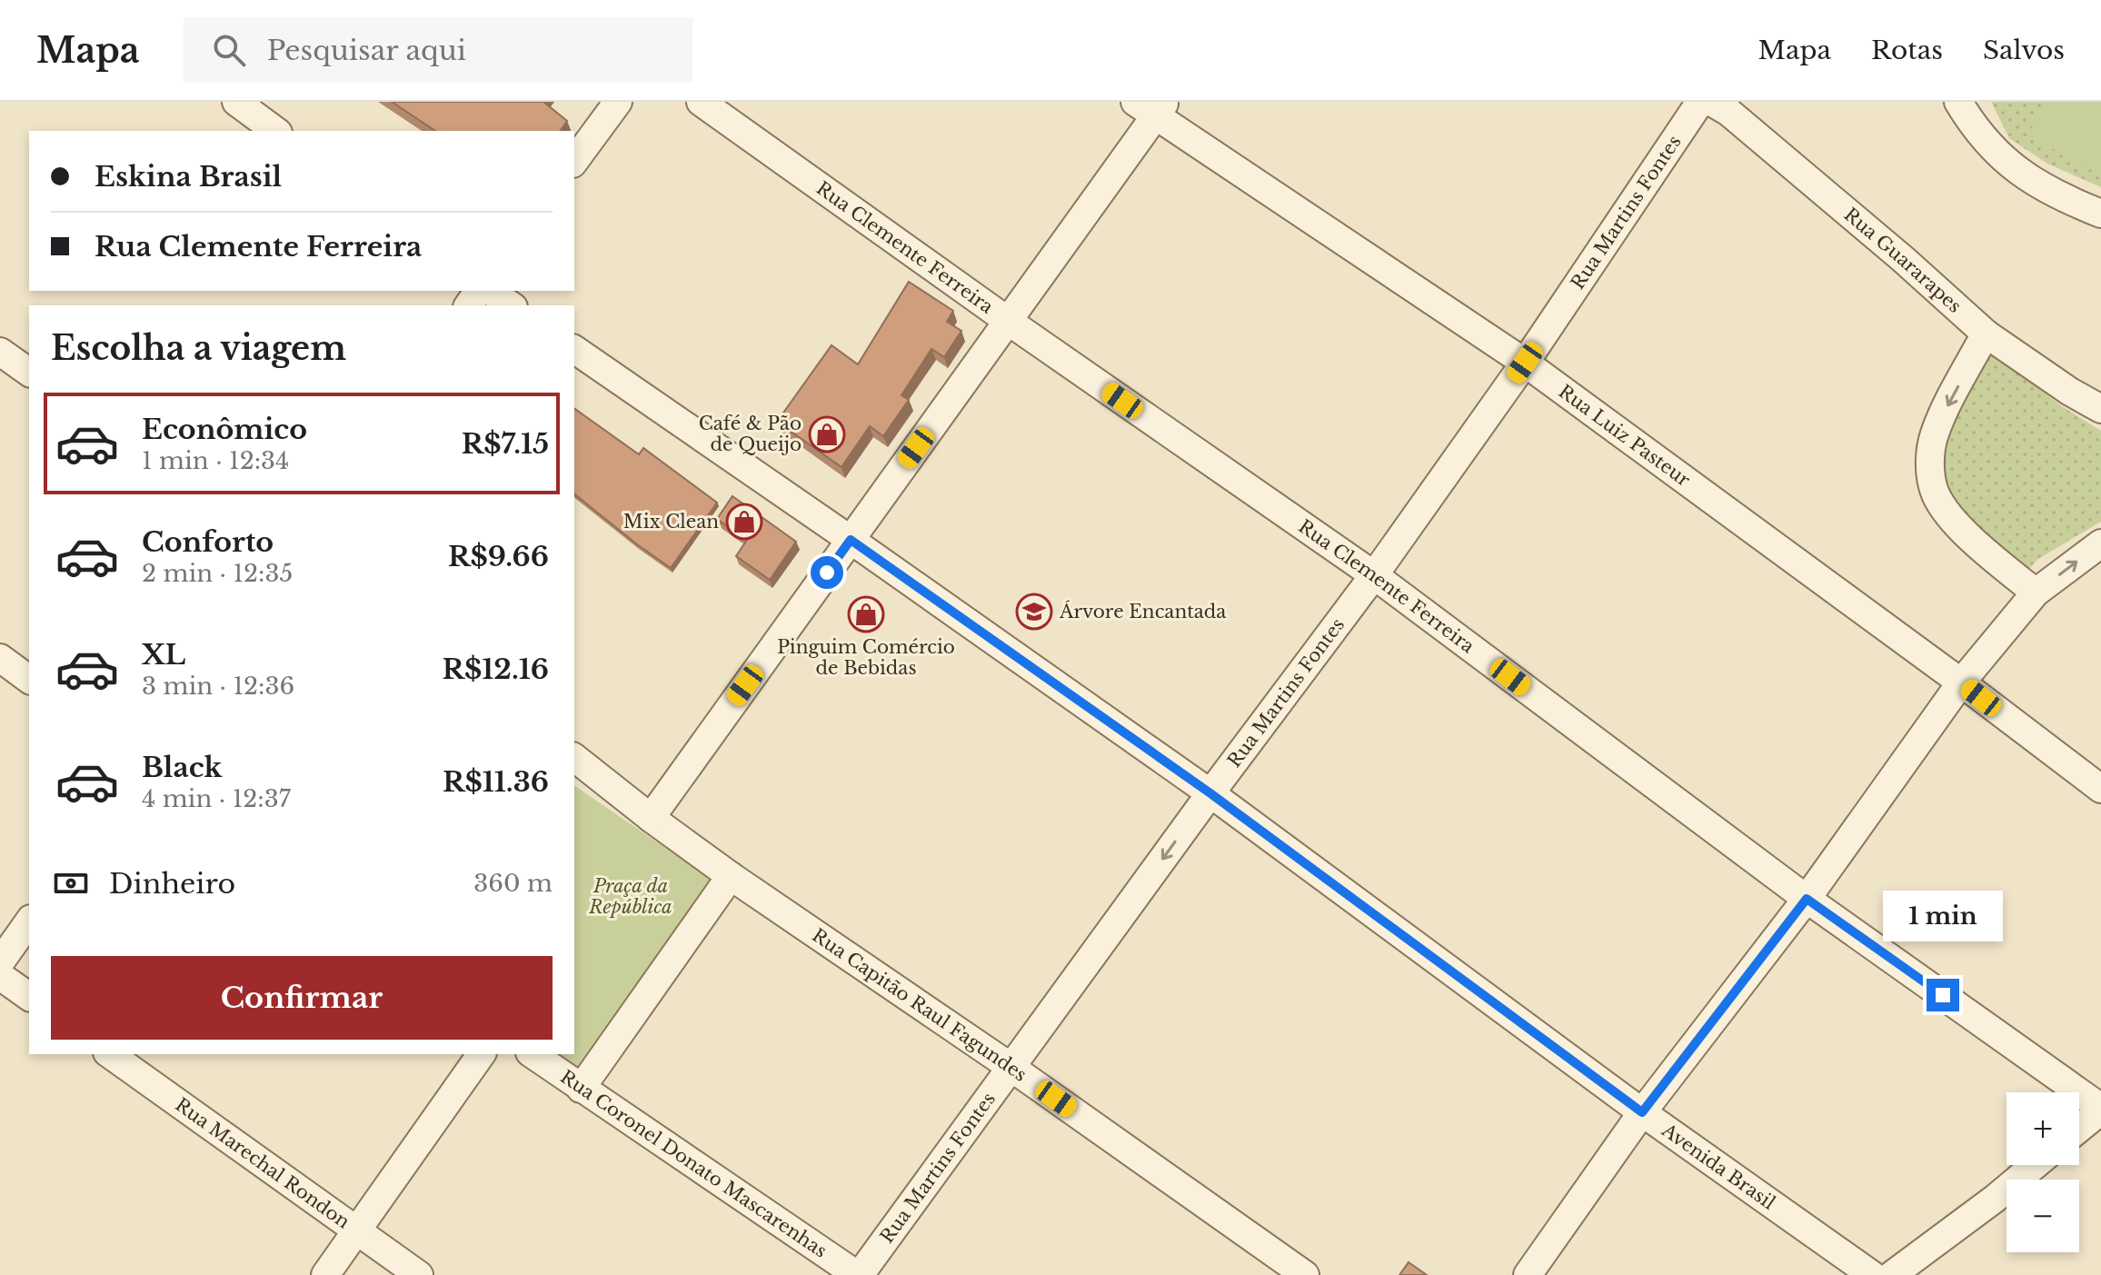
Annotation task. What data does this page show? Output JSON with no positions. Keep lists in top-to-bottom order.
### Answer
{
  "streets": {
    "street": [
      "Rua Martins Fontes",
      "Rua Clemente Ferreira",
      "Rua Guararapes",
      "Rua Luiz Pasteur",
      "Rua Capitão Raul Fagundes",
      "Rua Marechal Rondon",
      "Rua Coronel Donato Mascarenhas",
      "Avenida Brasil"
    ]
  },
  "crossings": [
    ["Rua Martins Fontes", "Rua Clemente Ferreira"],
    ["Rua Martins Fontes", "Rua Luiz Pasteur"],
    ["Rua Martins Fontes", "Rua Capitão Raul Fagundes"],
    ["Rua Martins Fontes", "Rua Coronel Donato Mascarenhas"],
    ["Rua Martins Fontes", "Avenida Brasil"]
  ],
  "parks": ["Praça da República"],
  "places": {
    "shop": ["Café & Pão de Queijo", "Mix Clean", "Pinguim Comércio de Bebidas"],
    "school or university": ["Árvore Encantada"]
  },
  "page": {
    "header": "Mapa",
    "search": "Pesquisar aqui",
    "nav": ["Mapa", "Rotas", "Salvos"],
    "banner": ["Eskina Brasil", "Rua Clemente Ferreira"],
    "heading": "Escolha a viagem",
    "list": [
      {
        "name": "Econômico",
        "note": "1 min · 12:34",
        "value": "R$7.15"
      },
      {
        "name": "Conforto",
        "note": "2 min · 12:35",
        "value": "R$9.66"
      },
      {
        "name": "XL",
        "note": "3 min · 12:36",
        "value": "R$12.16"
      },
      {
        "name": "Black",
        "note": "4 min · 12:37",
        "value": "R$11.36"
      }
    ],
    "pay": ["Dinheiro", "360 m"],
    "bubble": "1 min",
    "buttons": "Confirmar",
    "map_buttons": ["+", "−"]
  }
}
